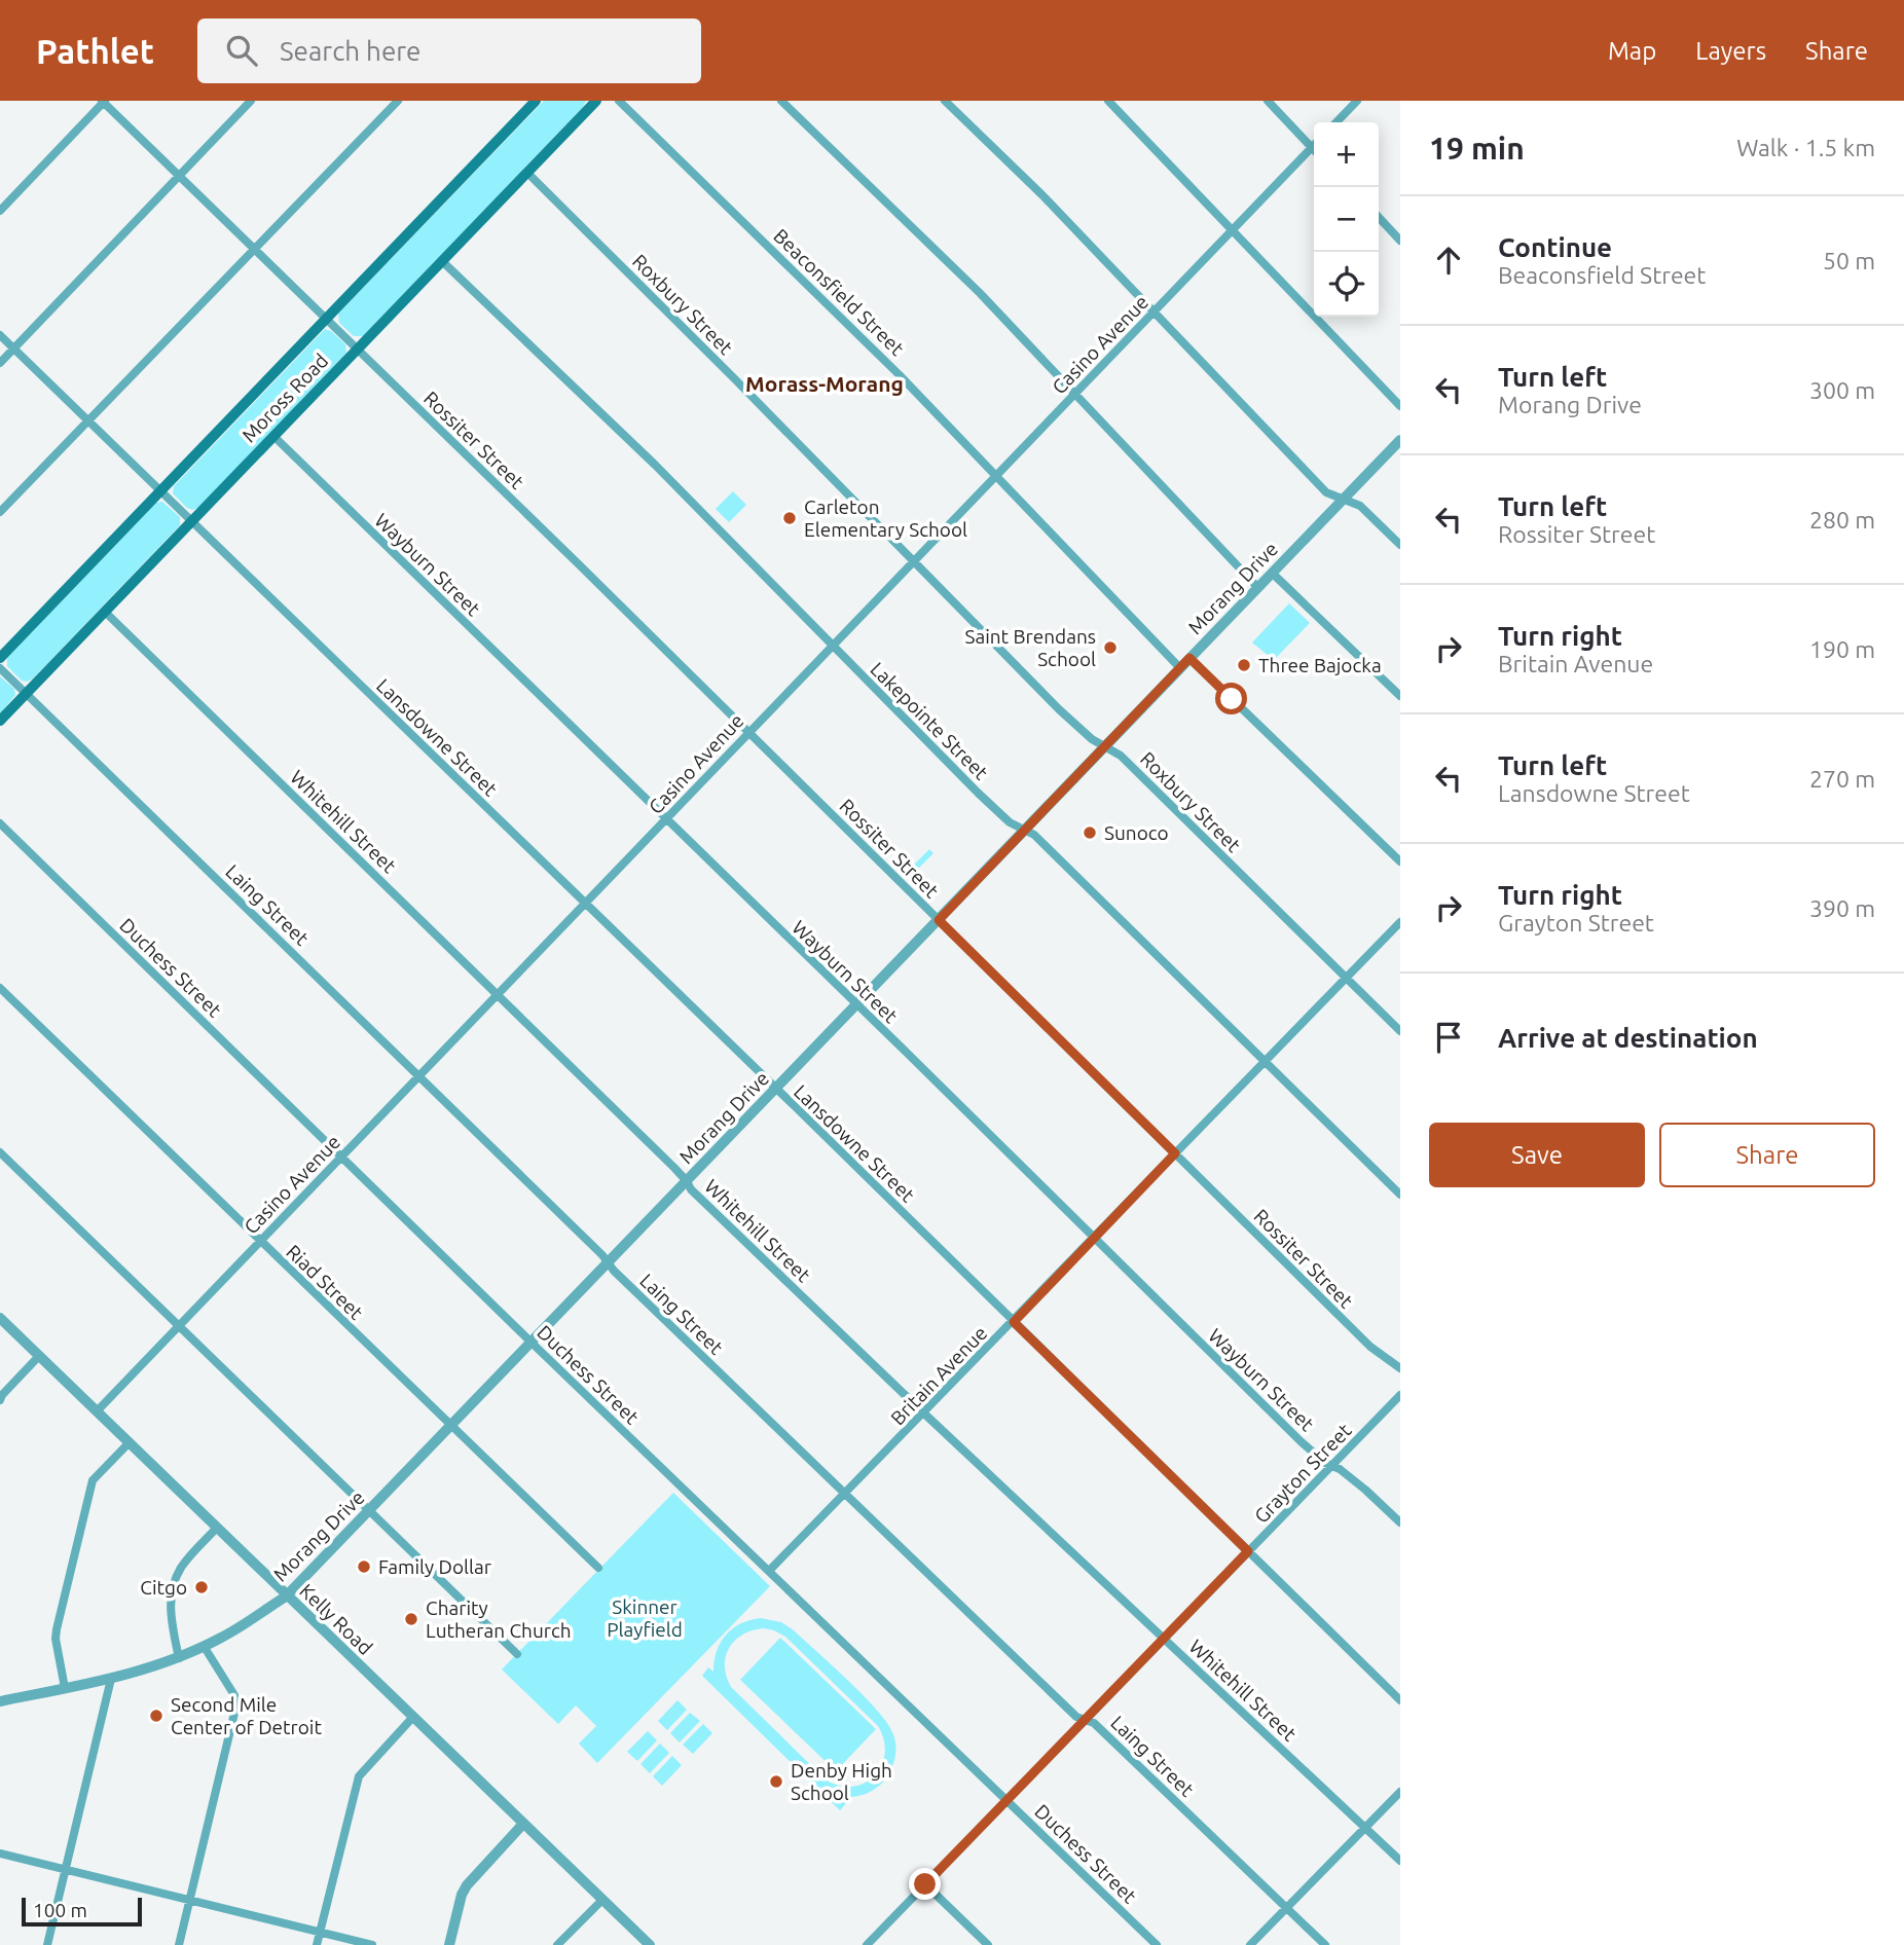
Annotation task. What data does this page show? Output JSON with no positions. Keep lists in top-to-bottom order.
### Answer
{
  "streets": {
    "main road": ["Moross Road"],
    "street": [
      "Beaconsfield Street",
      "Roxbury Street",
      "Casino Avenue",
      "Rossiter Street",
      "Wayburn Street",
      "Morang Drive",
      "Lakepointe Street",
      "Lansdowne Street",
      "Whitehill Street",
      "Laing Street",
      "Duchess Street",
      "Riad Street",
      "Britain Avenue",
      "Grayton Street",
      "Kelly Road"
    ]
  },
  "crossings": [
    ["Beaconsfield Street", "Casino Avenue"],
    ["Beaconsfield Street", "Morang Drive"],
    ["Roxbury Street", "Casino Avenue"],
    ["Roxbury Street", "Moross Road"],
    ["Roxbury Street", "Morang Drive"],
    ["Roxbury Street", "Britain Avenue"],
    ["Casino Avenue", "Rossiter Street"],
    ["Casino Avenue", "Wayburn Street"],
    ["Casino Avenue", "Lakepointe Street"],
    ["Casino Avenue", "Lansdowne Street"],
    ["Casino Avenue", "Whitehill Street"],
    ["Casino Avenue", "Laing Street"],
    ["Casino Avenue", "Duchess Street"],
    ["Casino Avenue", "Riad Street"],
    ["Casino Avenue", "Kelly Road"],
    ["Moross Road", "Rossiter Street"],
    ["Moross Road", "Wayburn Street"],
    ["Moross Road", "Lakepointe Street"],
    ["Moross Road", "Lansdowne Street"],
    ["Moross Road", "Whitehill Street"],
    ["Moross Road", "Laing Street"],
    ["Rossiter Street", "Morang Drive"],
    ["Rossiter Street", "Britain Avenue"],
    ["Wayburn Street", "Morang Drive"],
    ["Wayburn Street", "Britain Avenue"],
    ["Wayburn Street", "Grayton Street"],
    ["Morang Drive", "Lakepointe Street"],
    ["Morang Drive", "Lansdowne Street"],
    ["Morang Drive", "Whitehill Street"],
    ["Morang Drive", "Laing Street"],
    ["Morang Drive", "Duchess Street"],
    ["Morang Drive", "Riad Street"],
    ["Morang Drive", "Kelly Road"],
    ["Lakepointe Street", "Britain Avenue"],
    ["Lansdowne Street", "Britain Avenue"],
    ["Lansdowne Street", "Grayton Street"],
    ["Whitehill Street", "Britain Avenue"],
    ["Whitehill Street", "Grayton Street"],
    ["Laing Street", "Britain Avenue"],
    ["Laing Street", "Grayton Street"],
    ["Duchess Street", "Britain Avenue"],
    ["Duchess Street", "Grayton Street"]
  ],
  "districts": ["Morass-Morang"],
  "parks": ["Skinner Playfield"],
  "places": [
    "Carleton Elementary School",
    "Saint Brendans School",
    "Three Bajocka",
    "Sunoco",
    "Family Dollar",
    "Citgo",
    "Charity Lutheran Church",
    "Second Mile Center of Detroit",
    "Denby High School"
  ],
  "scale_bar": "100 m",
  "page": {
    "header": "Pathlet",
    "search": "Search here",
    "nav": ["Map", "Layers", "Share"],
    "heading": ["19 min", "Walk · 1.5 km"],
    "map_buttons": ["+", "−"],
    "list": [
      ["Continue", "Beaconsfield Street", "50 m"],
      ["Turn left", "Morang Drive", "300 m"],
      ["Turn left", "Rossiter Street", "280 m"],
      ["Turn right", "Britain Avenue", "190 m"],
      ["Turn left", "Lansdowne Street", "270 m"],
      ["Turn right", "Grayton Street", "390 m"],
      "Arrive at destination"
    ],
    "buttons": ["Save", "Share"],
    "scale": "100 m"
  }
}
